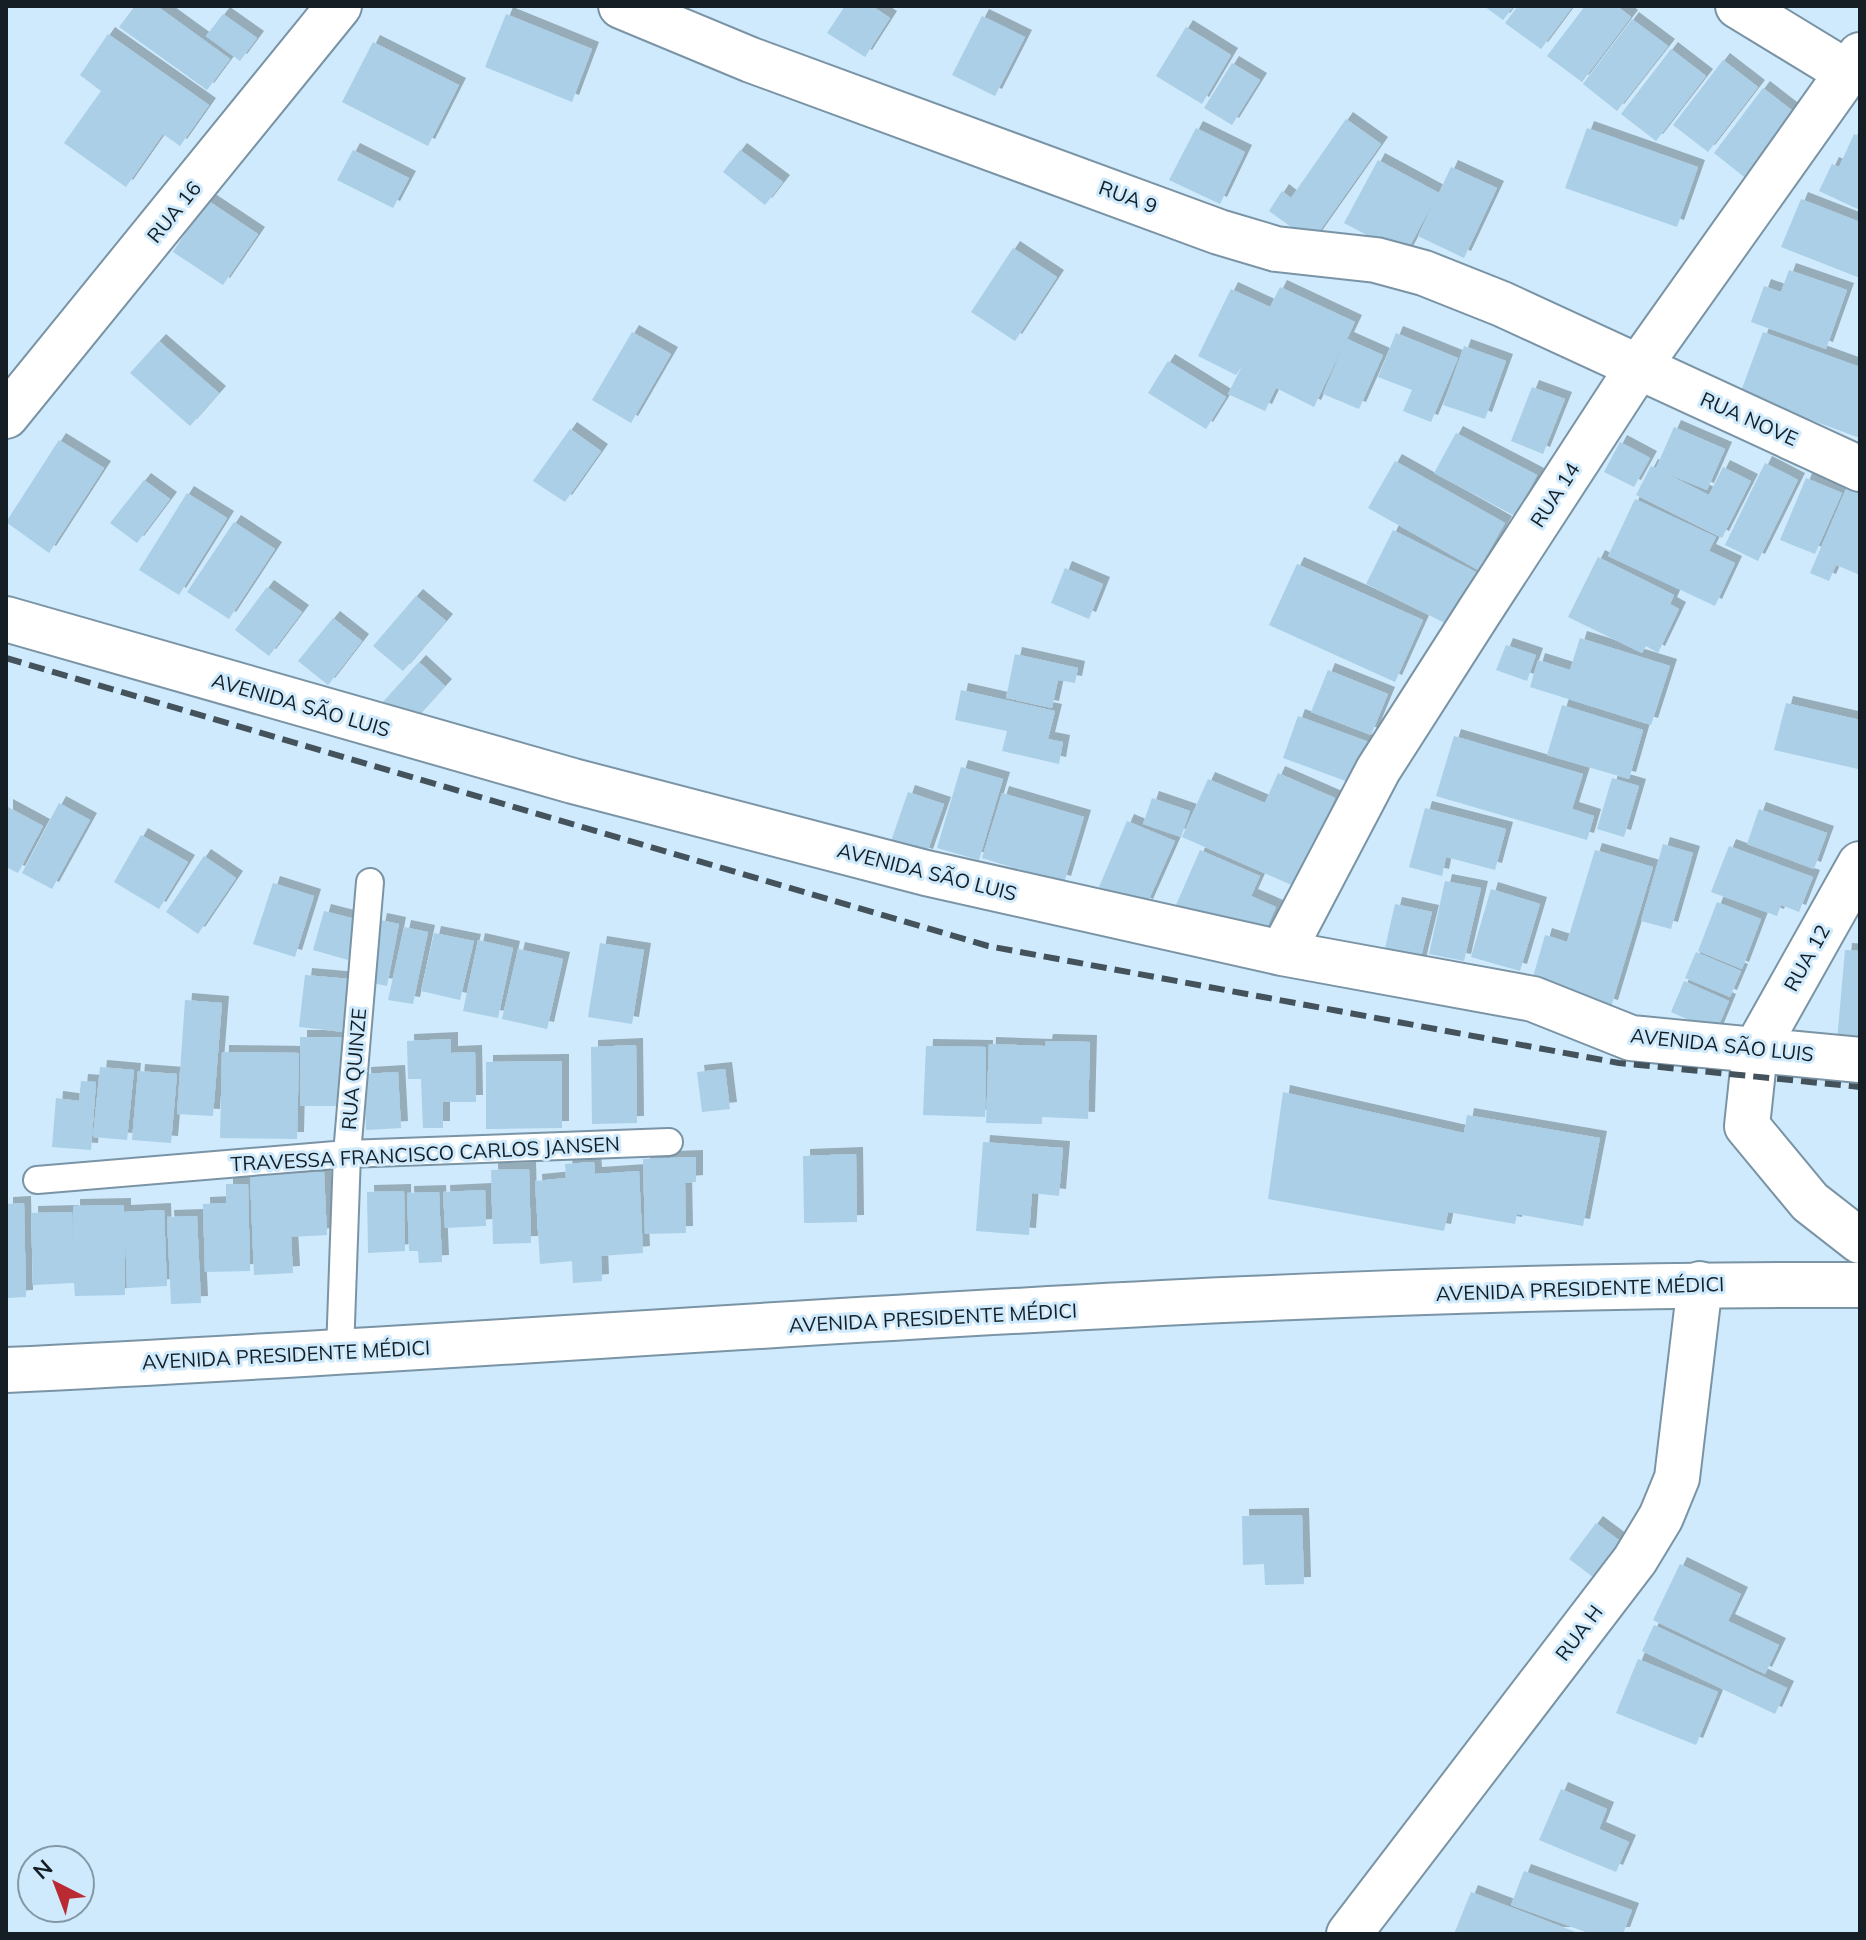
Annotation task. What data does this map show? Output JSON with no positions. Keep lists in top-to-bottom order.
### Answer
{
  "streets": {
    "street": [
      "RUA 9",
      "RUA 16",
      "RUA NOVE",
      "RUA 14",
      "AVENIDA SÃO LUIS",
      "RUA 12",
      "AVENIDA PRESIDENTE MÉDICI",
      "RUA H"
    ],
    "lane": ["RUA QUINZE", "TRAVESSA FRANCISCO CARLOS JANSEN"]
  },
  "crossings": [
    ["RUA 9", "RUA NOVE"],
    ["RUA 9", "RUA 14"],
    ["RUA NOVE", "RUA 14"],
    ["RUA 14", "AVENIDA SÃO LUIS"],
    ["AVENIDA SÃO LUIS", "RUA 12"],
    ["RUA QUINZE", "TRAVESSA FRANCISCO CARLOS JANSEN"],
    ["RUA QUINZE", "AVENIDA PRESIDENTE MÉDICI"],
    ["AVENIDA PRESIDENTE MÉDICI", "RUA H"]
  ],
  "north": "top left"
}
